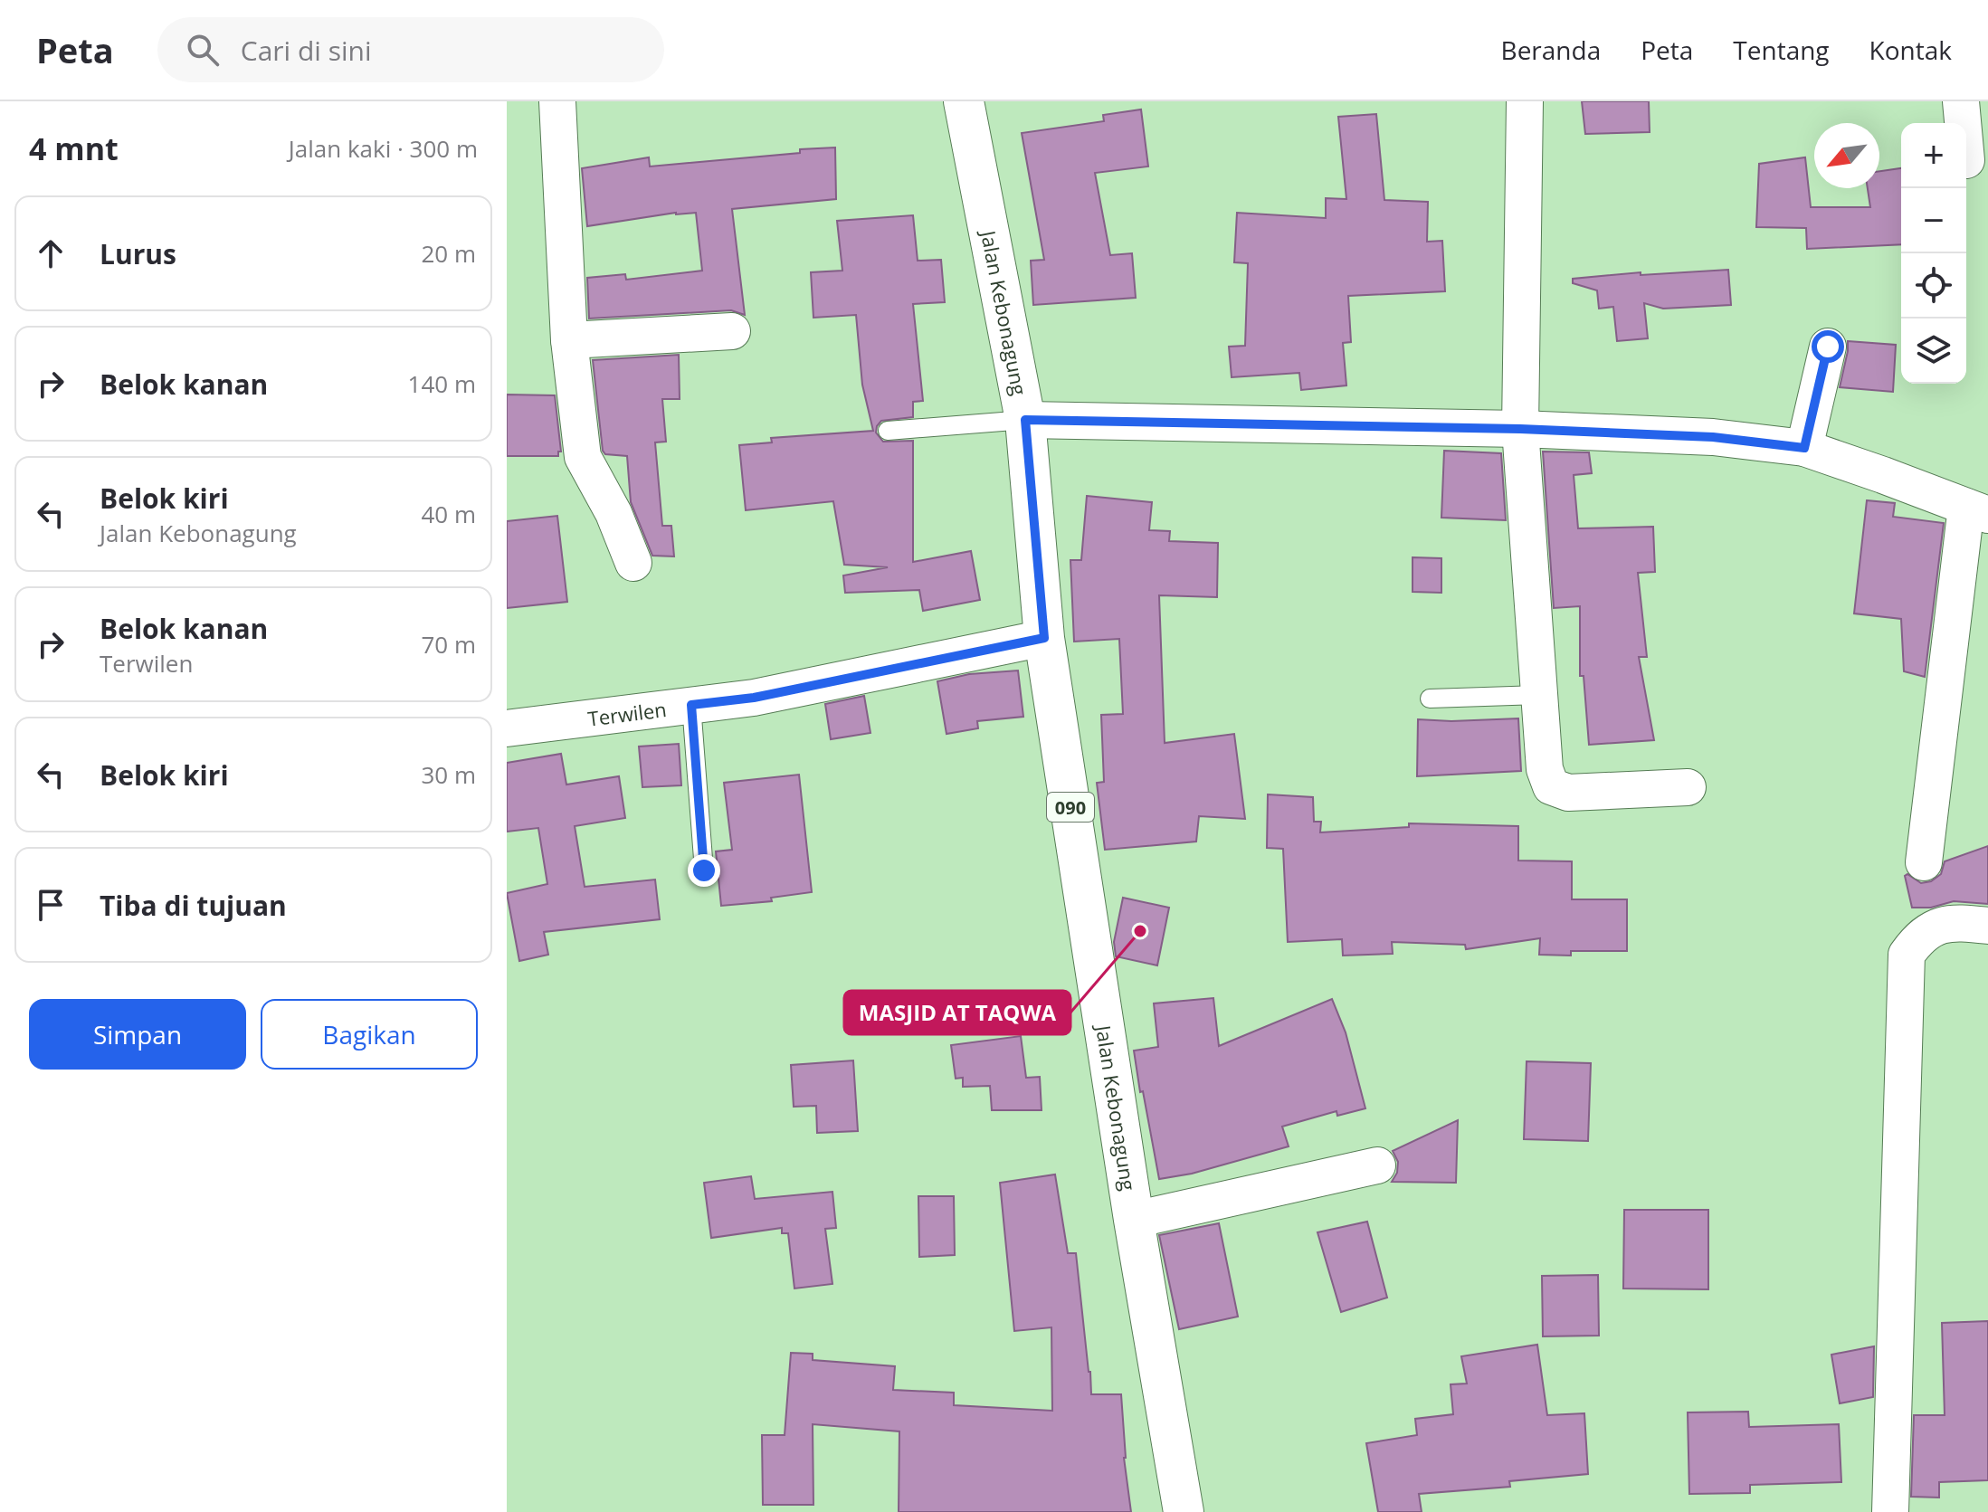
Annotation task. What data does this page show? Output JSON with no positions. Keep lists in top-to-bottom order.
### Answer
{
  "streets": {
    "main road": ["Jalan Kebonagung", "090"],
    "street": ["Terwilen"]
  },
  "crossings": [
    ["Jalan Kebonagung", "Terwilen"]
  ],
  "places": ["MASJID AT TAQWA"],
  "north": "bottom left",
  "page": {
    "header": "Peta",
    "search": "Cari di sini",
    "nav": [
      "Beranda",
      "Peta",
      "Tentang",
      "Kontak"
    ],
    "heading": ["4 mnt", "Jalan kaki · 300 m"],
    "map_buttons": ["+", "−"],
    "list": [
      ["Lurus", "20 m"],
      ["Belok kanan", "140 m"],
      ["Belok kiri", "Jalan Kebonagung", "40 m"],
      ["Belok kanan", "Terwilen", "70 m"],
      ["Belok kiri", "30 m"],
      "Tiba di tujuan"
    ],
    "buttons": ["Simpan", "Bagikan"]
  }
}
